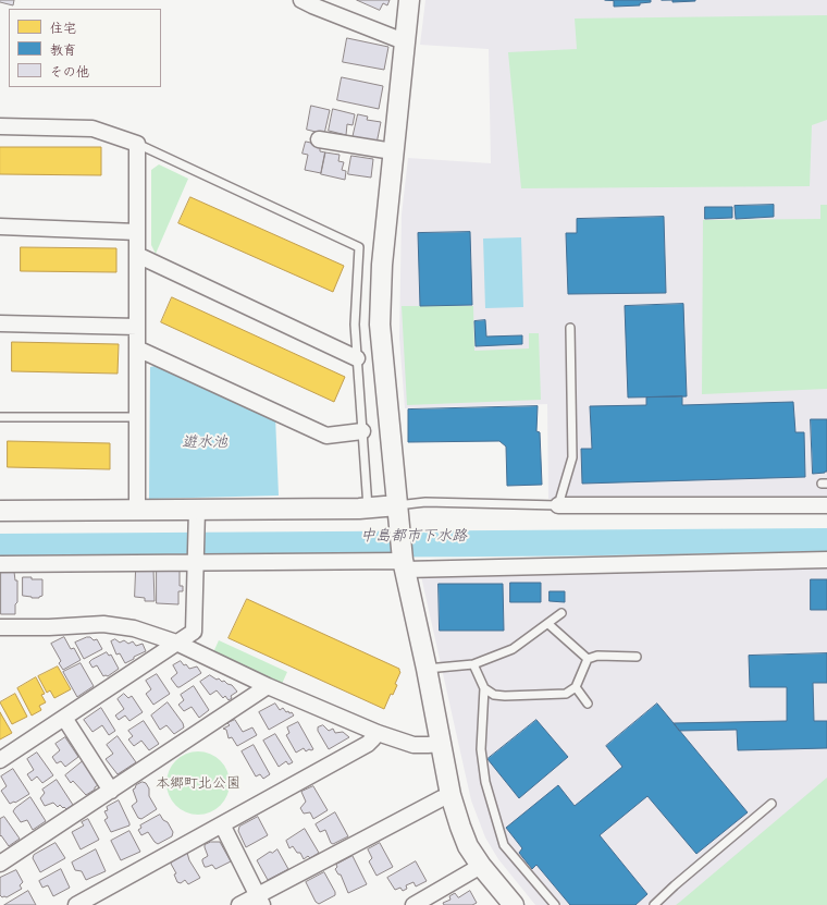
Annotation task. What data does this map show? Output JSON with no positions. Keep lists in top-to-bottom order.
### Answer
{
  "water": ["遊水池", "中島都市下水路"],
  "parks": ["本郷町北公園"],
  "legend": ["住宅", "教育", "その他"]
}
